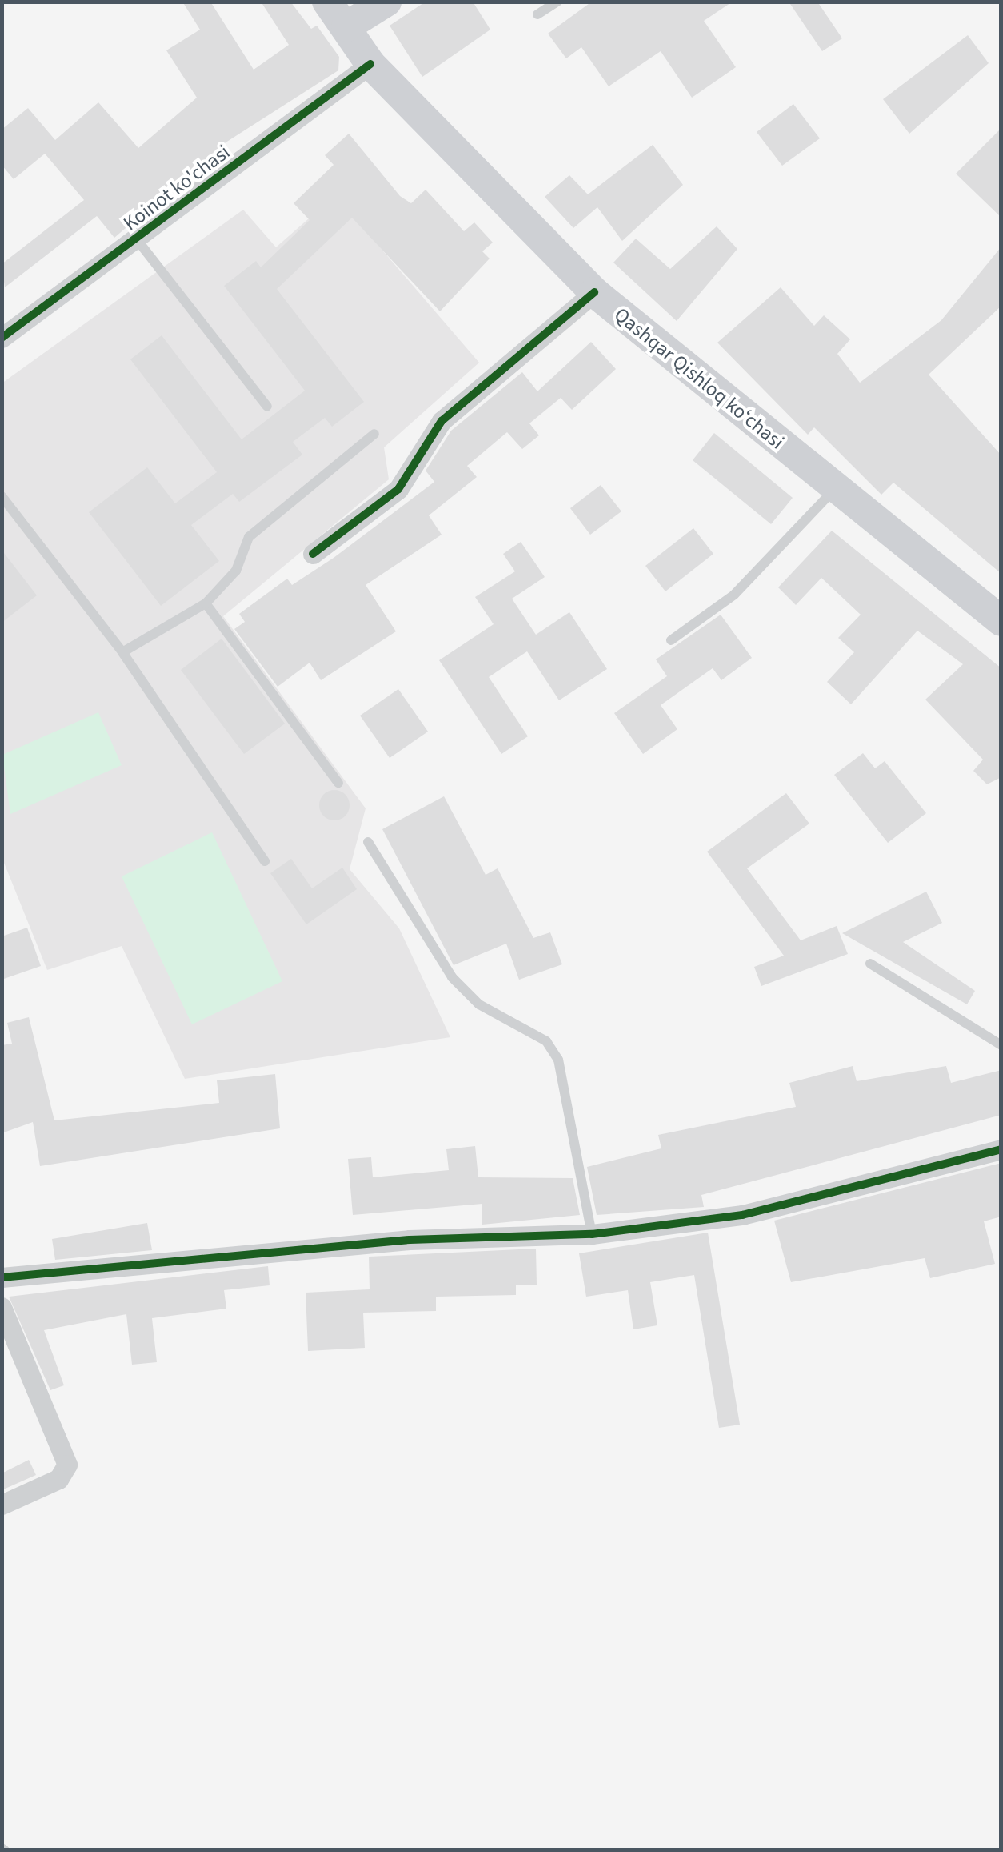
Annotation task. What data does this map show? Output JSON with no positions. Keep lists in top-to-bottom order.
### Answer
{
  "streets": {
    "main road": ["Qashqar Qishloq koʻchasi"],
    "street": ["Koinot ko'chasi"]
  },
  "crossings": [
    ["Koinot ko'chasi", "Qashqar Qishloq koʻchasi"]
  ]
}
